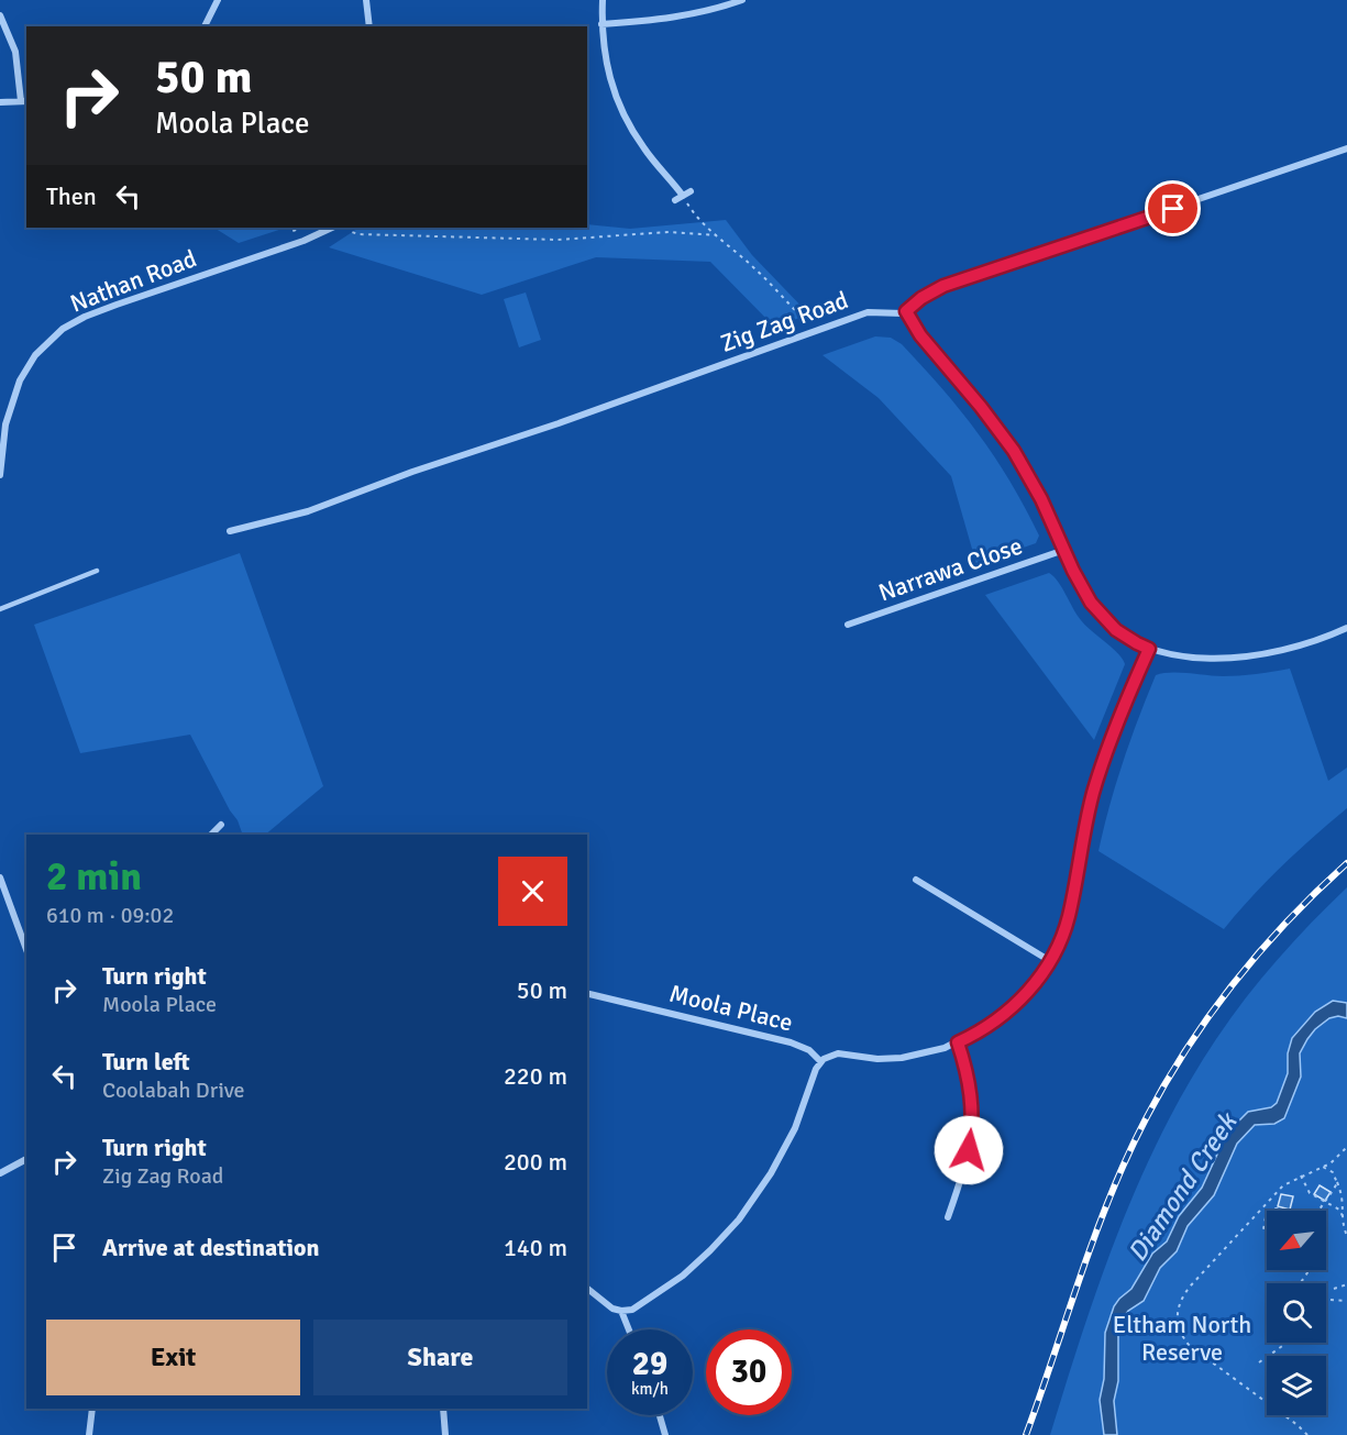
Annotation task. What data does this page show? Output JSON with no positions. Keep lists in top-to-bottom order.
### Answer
{
  "streets": {
    "street": [
      "Nathan Road",
      "Zig Zag Road",
      "Narrawa Close",
      "Moola Place"
    ]
  },
  "water": ["Diamond Creek"],
  "parks": ["Eltham North Reserve"],
  "north": "bottom left",
  "page": {
    "turn": ["50 m", "Moola Place"],
    "then": "Then",
    "heading": ["2 min", "610 m · 09:02"],
    "list": [
      {
        "name": "Turn right",
        "note": "Moola Place",
        "value": "50 m"
      },
      {
        "name": "Turn left",
        "note": "Coolabah Drive",
        "value": "220 m"
      },
      {
        "name": "Turn right",
        "note": "Zig Zag Road",
        "value": "200 m"
      },
      {
        "name": "Arrive at destination",
        "value": "140 m"
      }
    ],
    "buttons": ["Exit", "Share"],
    "speed": "29 km/h",
    "limit": "30"
  }
}
